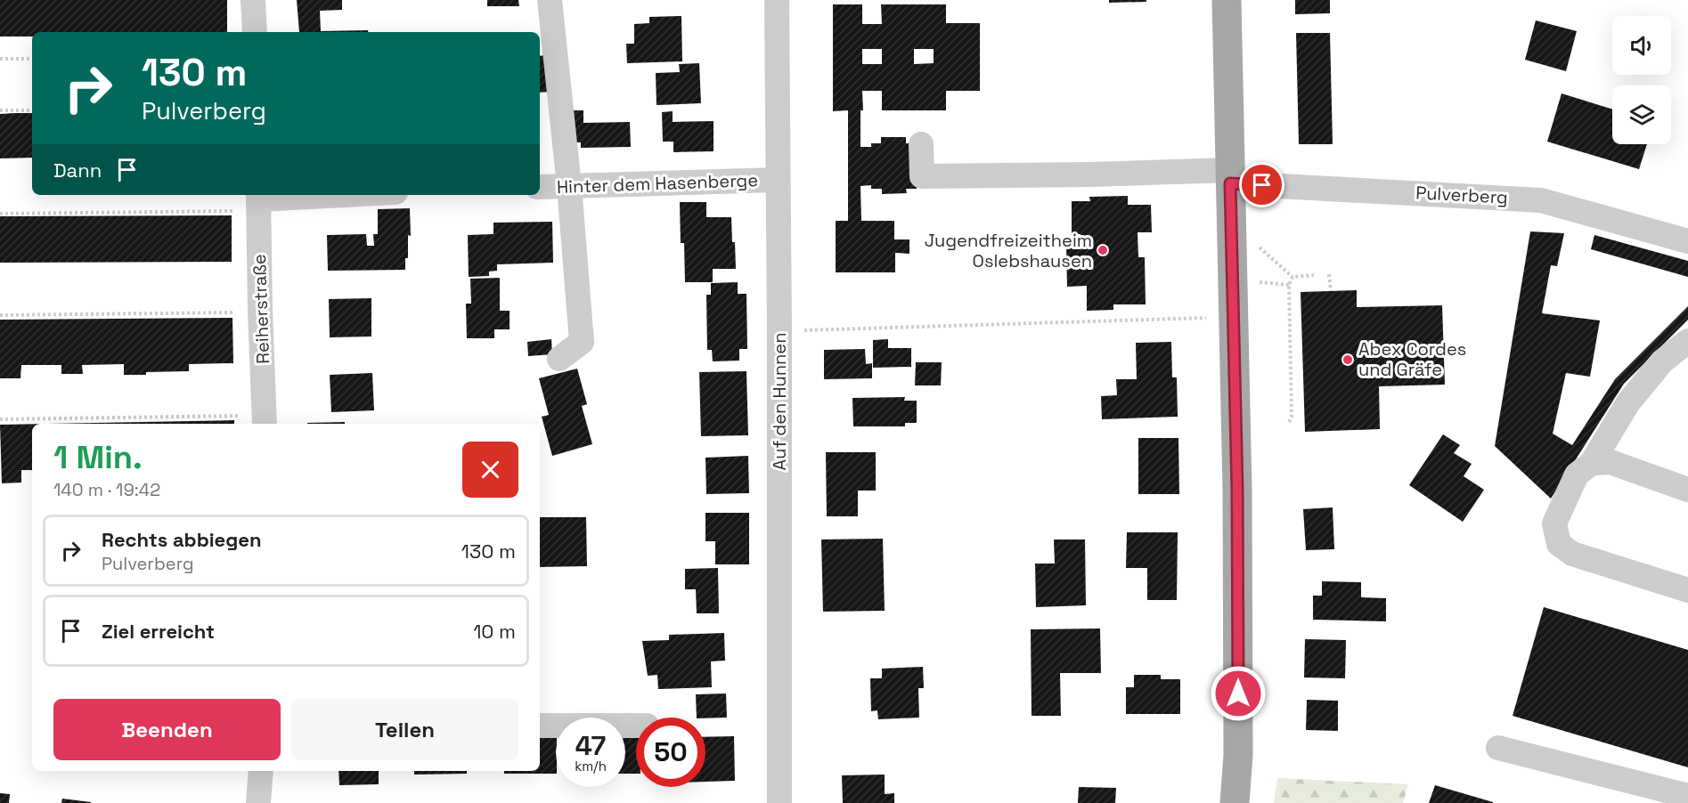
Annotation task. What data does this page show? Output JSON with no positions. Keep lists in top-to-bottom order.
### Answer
{
  "streets": {
    "street": [
      "Hinter dem Hasenberge",
      "Pulverberg",
      "Reiherstraße",
      "Auf den Hunnen"
    ]
  },
  "crossings": [
    ["Hinter dem Hasenberge", "Auf den Hunnen"]
  ],
  "places": ["Jugendfreizeitheim Oslebshausen", "Abex Cordes und Gräfe"],
  "page": {
    "turn": ["130 m", "Pulverberg"],
    "then": "Dann",
    "heading": ["1 Min.", "140 m · 19:42"],
    "list": [
      {
        "name": "Rechts abbiegen",
        "note": "Pulverberg",
        "value": "130 m"
      },
      {
        "name": "Ziel erreicht",
        "value": "10 m"
      }
    ],
    "buttons": ["Beenden", "Teilen"],
    "speed": "47 km/h",
    "limit": "50"
  }
}
